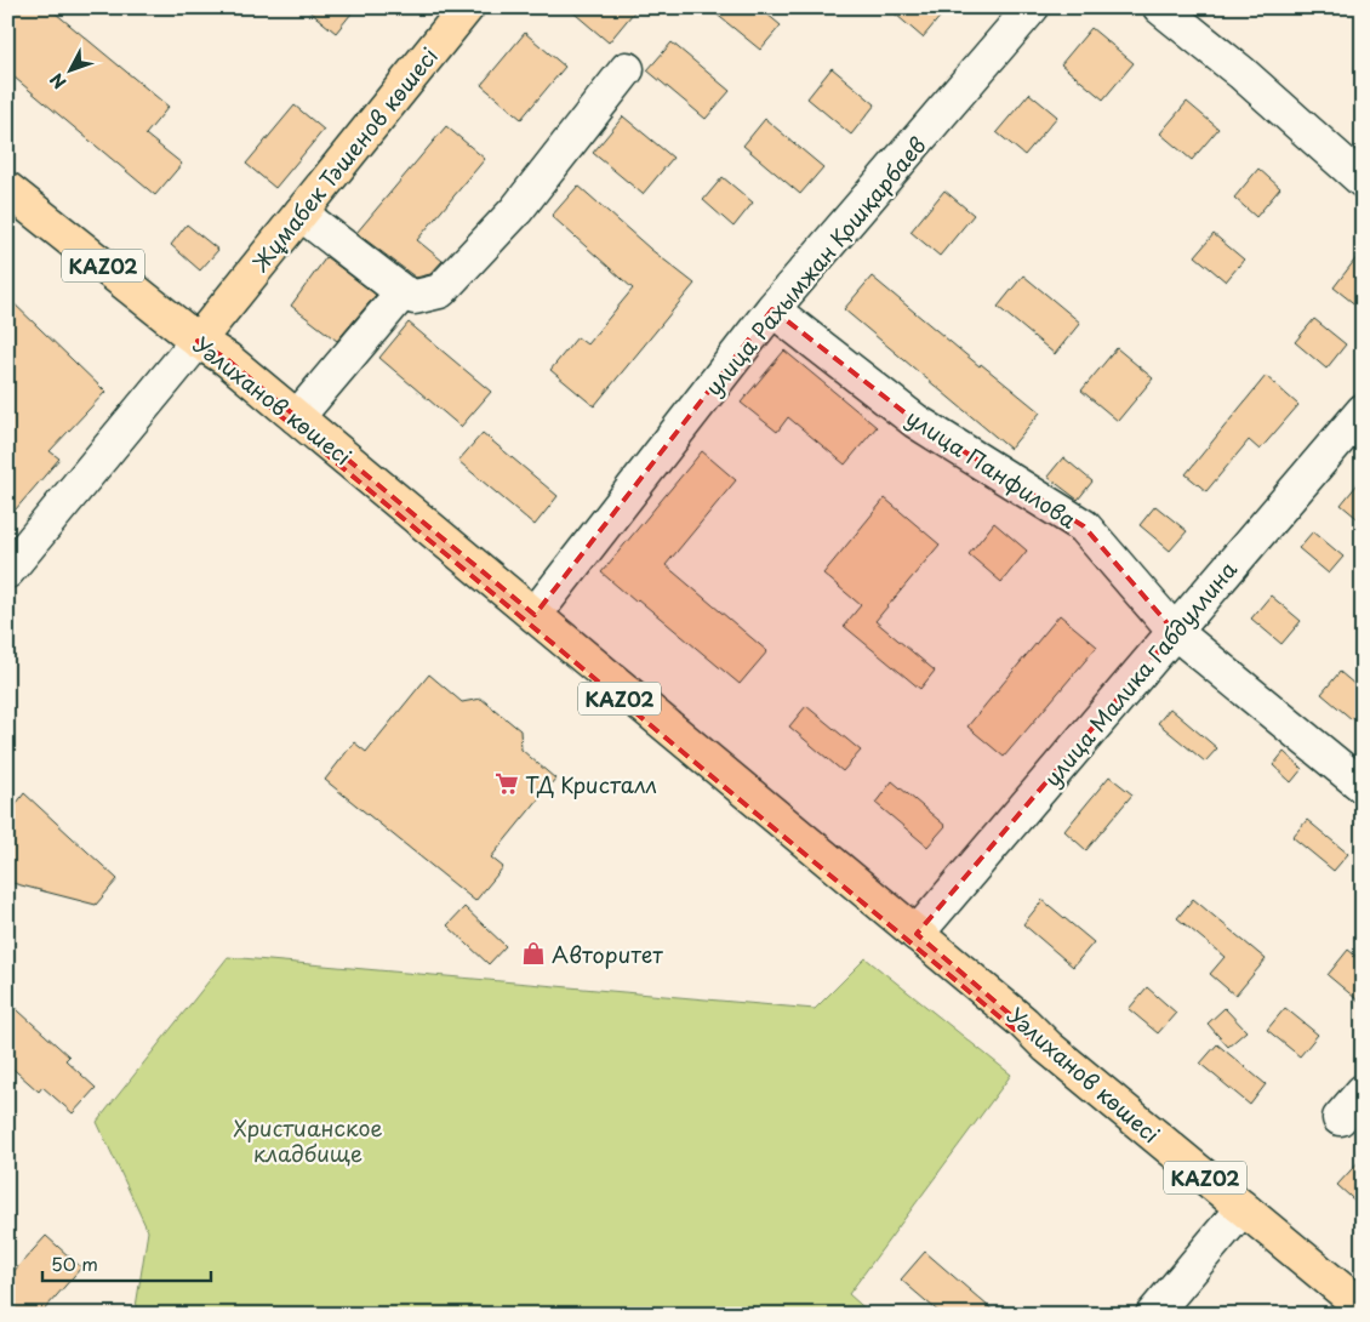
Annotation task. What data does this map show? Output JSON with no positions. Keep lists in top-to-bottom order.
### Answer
{
  "streets": {
    "main road": ["Жұмабек Тәшенов көшесі", "KАZ02", "Уәлиханов көшесі"],
    "street": ["улица Рахымжан Қошқарбаев", "улица Панфилова", "улица Малика Габдуллина"]
  },
  "crossings": [
    ["Жұмабек Тәшенов көшесі", "KАZ02"],
    ["Жұмабек Тәшенов көшесі", "Уәлиханов көшесі"],
    ["KАZ02", "улица Рахымжан Қошқарбаев"],
    ["KАZ02", "Уәлиханов көшесі"],
    ["KАZ02", "улица Малика Габдуллина"],
    ["улица Рахымжан Қошқарбаев", "Уәлиханов көшесі"],
    ["улица Рахымжан Қошқарбаев", "улица Панфилова"],
    ["Уәлиханов көшесі", "улица Малика Габдуллина"],
    ["улица Панфилова", "улица Малика Габдуллина"]
  ],
  "parks": ["Христианское кладбище"],
  "places": {
    "supermarket": ["ТД Кристалл"],
    "shop": ["Авторитет"]
  },
  "scale_bar": "50 m",
  "north": "bottom left"
}
